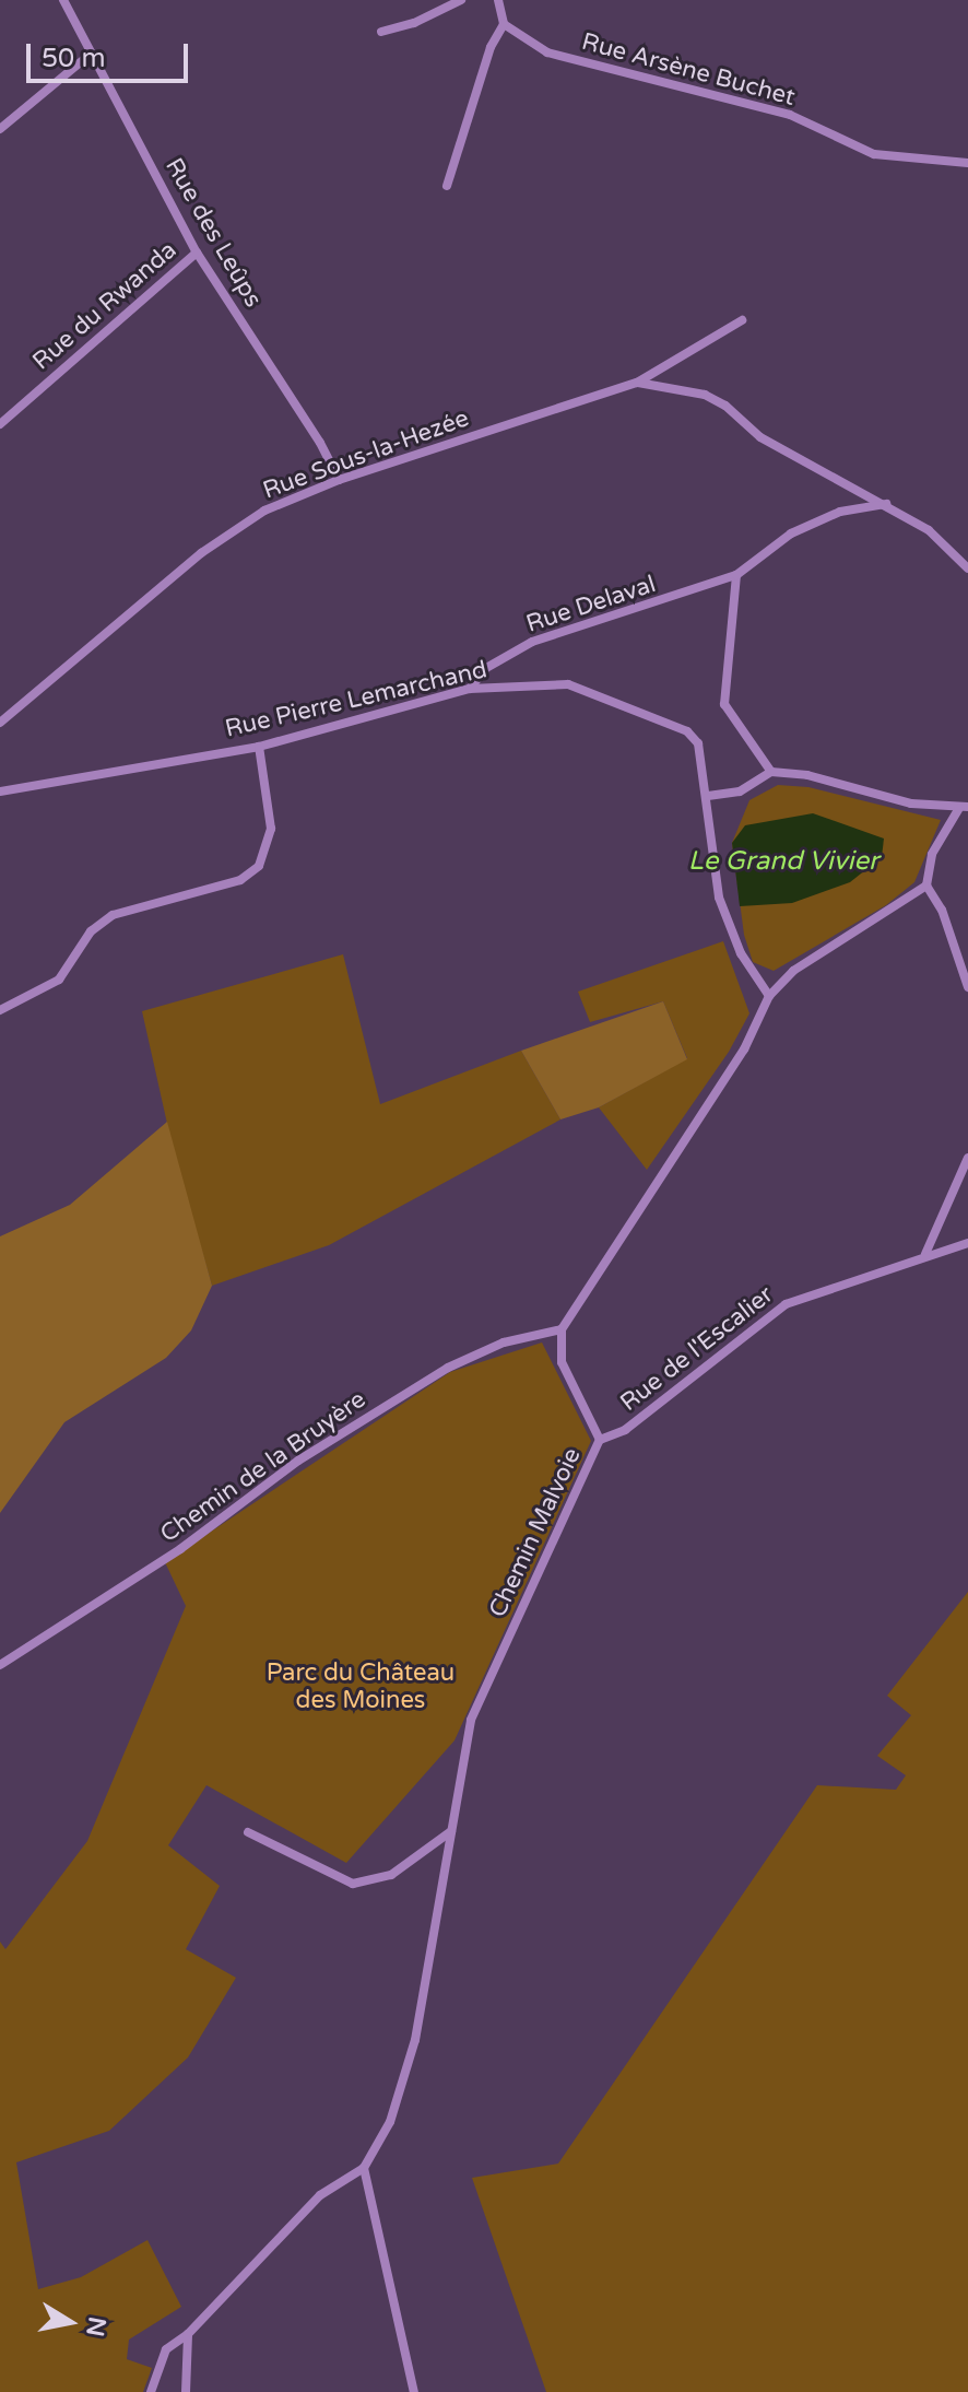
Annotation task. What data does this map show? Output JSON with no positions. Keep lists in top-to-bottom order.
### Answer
{
  "streets": {
    "street": [
      "Rue Arsène Buchet",
      "Rue des Leûps",
      "Rue du Rwanda",
      "Rue Sous-la-Hezée",
      "Rue Delaval",
      "Rue Pierre Lemarchand",
      "Rue de l'Escalier",
      "Chemin de la Bruyère",
      "Chemin Malvoie"
    ]
  },
  "crossings": [
    ["Rue des Leûps", "Rue du Rwanda"],
    ["Rue des Leûps", "Rue Sous-la-Hezée"],
    ["Rue Delaval", "Rue Pierre Lemarchand"],
    ["Rue de l'Escalier", "Chemin Malvoie"],
    ["Chemin de la Bruyère", "Chemin Malvoie"]
  ],
  "water": ["Le Grand Vivier"],
  "parks": ["Parc du Château des Moines"],
  "scale_bar": "50 m",
  "north": "right"
}
